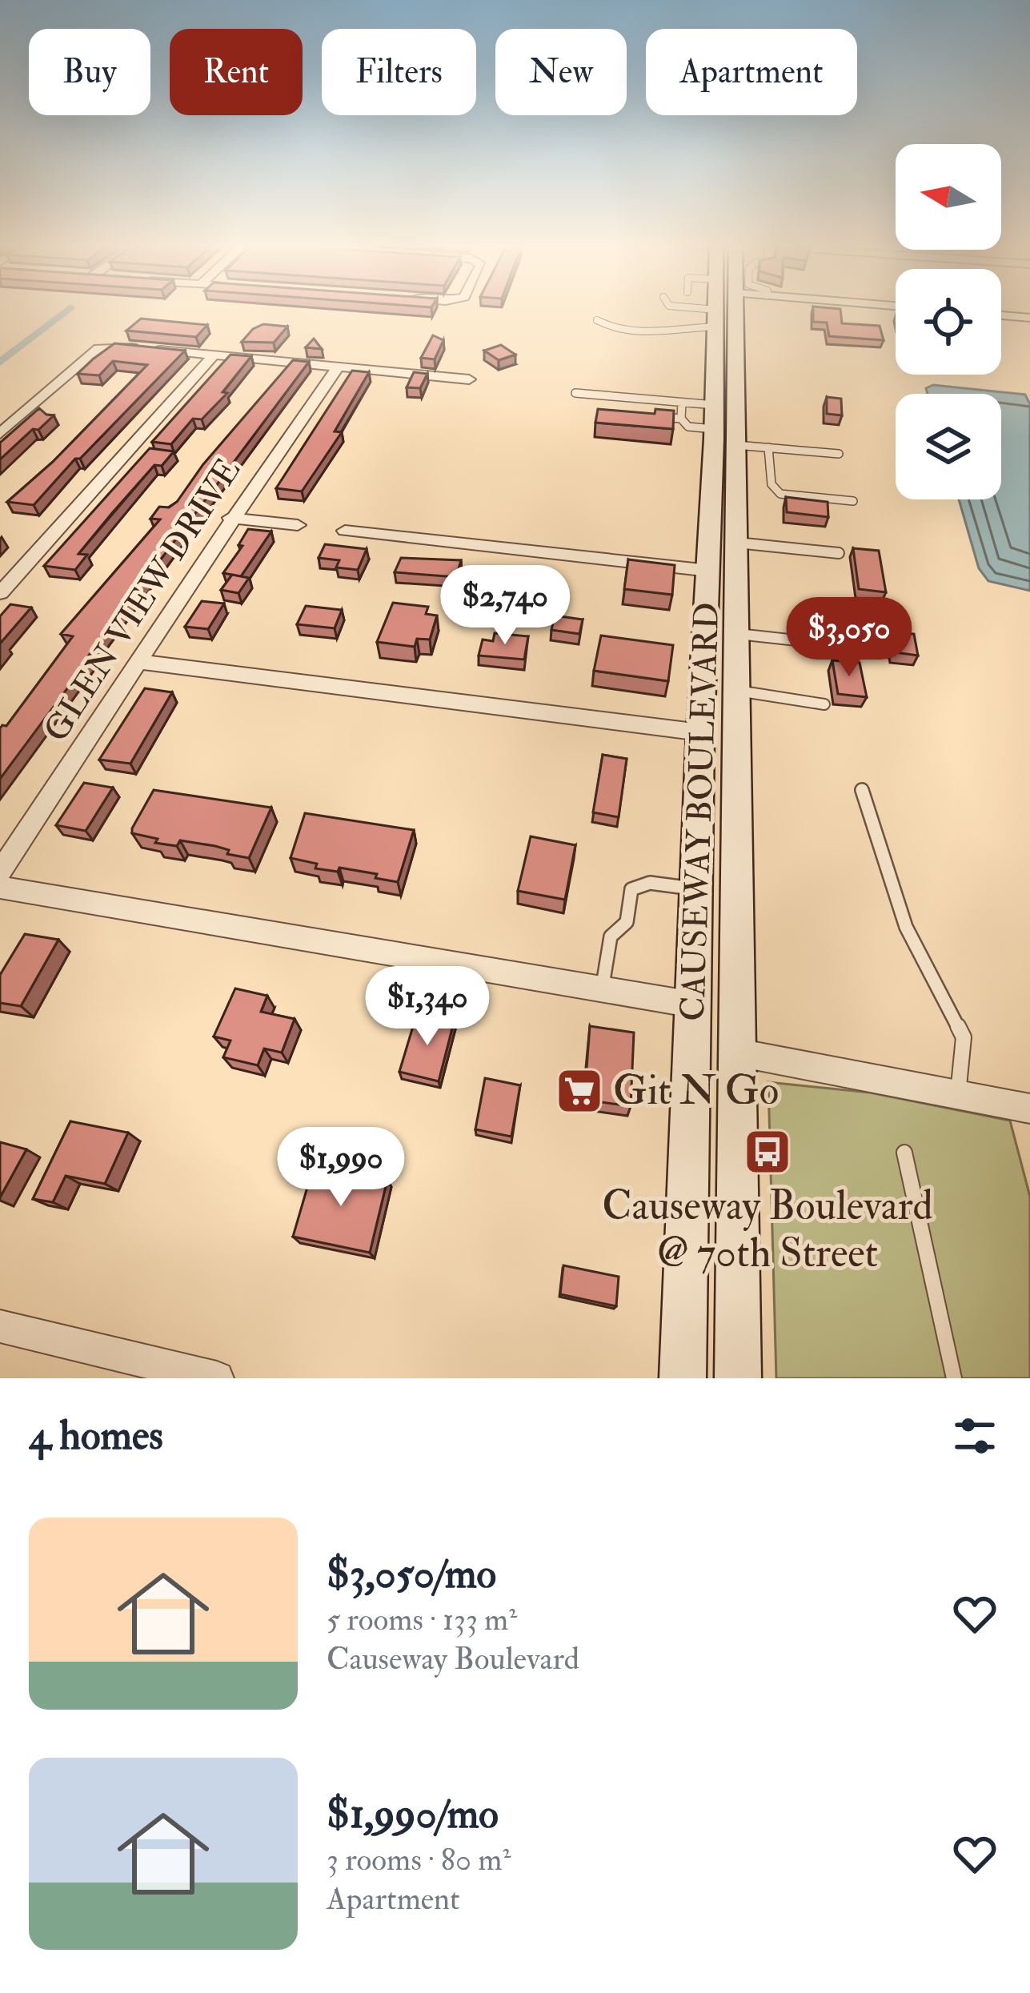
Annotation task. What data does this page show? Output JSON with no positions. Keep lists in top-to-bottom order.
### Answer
{
  "streets": {
    "main road": ["CAUSEWAY BOULEVARD"],
    "street": ["GLEN VIEW DRIVE"]
  },
  "places": {
    "supermarket": ["Git N Go"],
    "bus stop": ["Causeway Boulevard @ 70th Street"]
  },
  "north": "left",
  "page": {
    "chip": [
      "Buy",
      "Rent",
      "Filters",
      "New",
      "Apartment"
    ],
    "price": [
      "$2,740",
      "$3,050",
      "$1,340",
      "$1,990"
    ],
    "heading": "4 homes",
    "list": [
      {
        "name": "$3,050/mo",
        "note": "5 rooms · 133 m² · Causeway Boulevard"
      },
      {
        "name": "$1,990/mo",
        "note": "3 rooms · 80 m² · Apartment"
      }
    ]
  }
}
